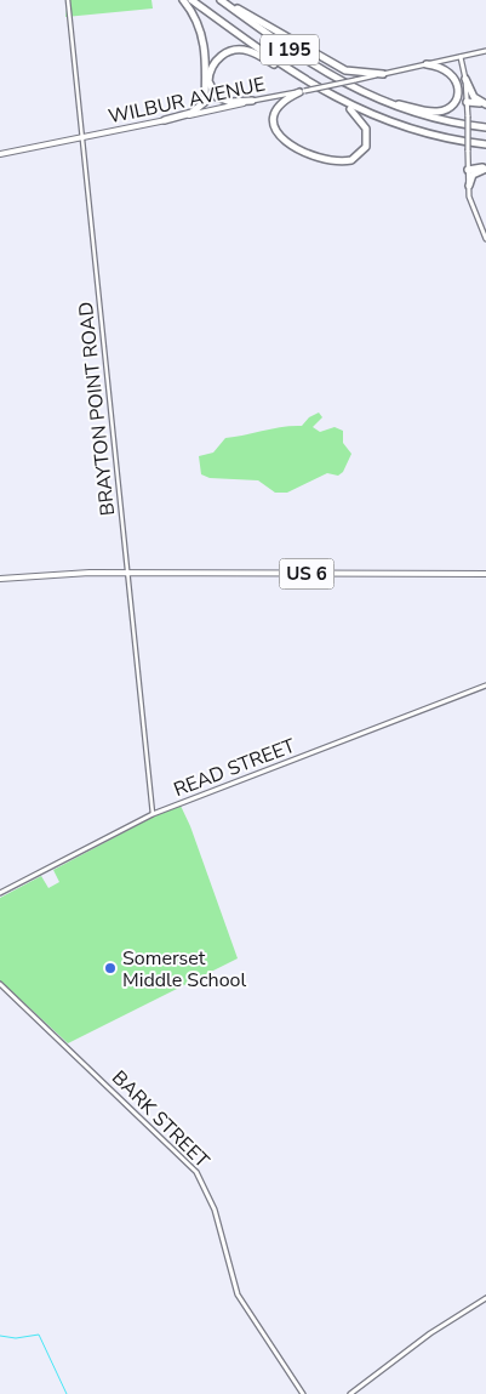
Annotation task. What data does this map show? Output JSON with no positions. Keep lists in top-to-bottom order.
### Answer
{
  "streets": {
    "highway": ["I 195"],
    "main road": [
      "WILBUR AVENUE",
      "US 6",
      "READ STREET",
      "BARK STREET"
    ],
    "street": ["BRAYTON POINT ROAD"]
  },
  "crossings": [
    ["WILBUR AVENUE", "BRAYTON POINT ROAD"],
    ["BRAYTON POINT ROAD", "US 6"],
    ["BRAYTON POINT ROAD", "READ STREET"]
  ],
  "places": ["Somerset Middle School"]
}
